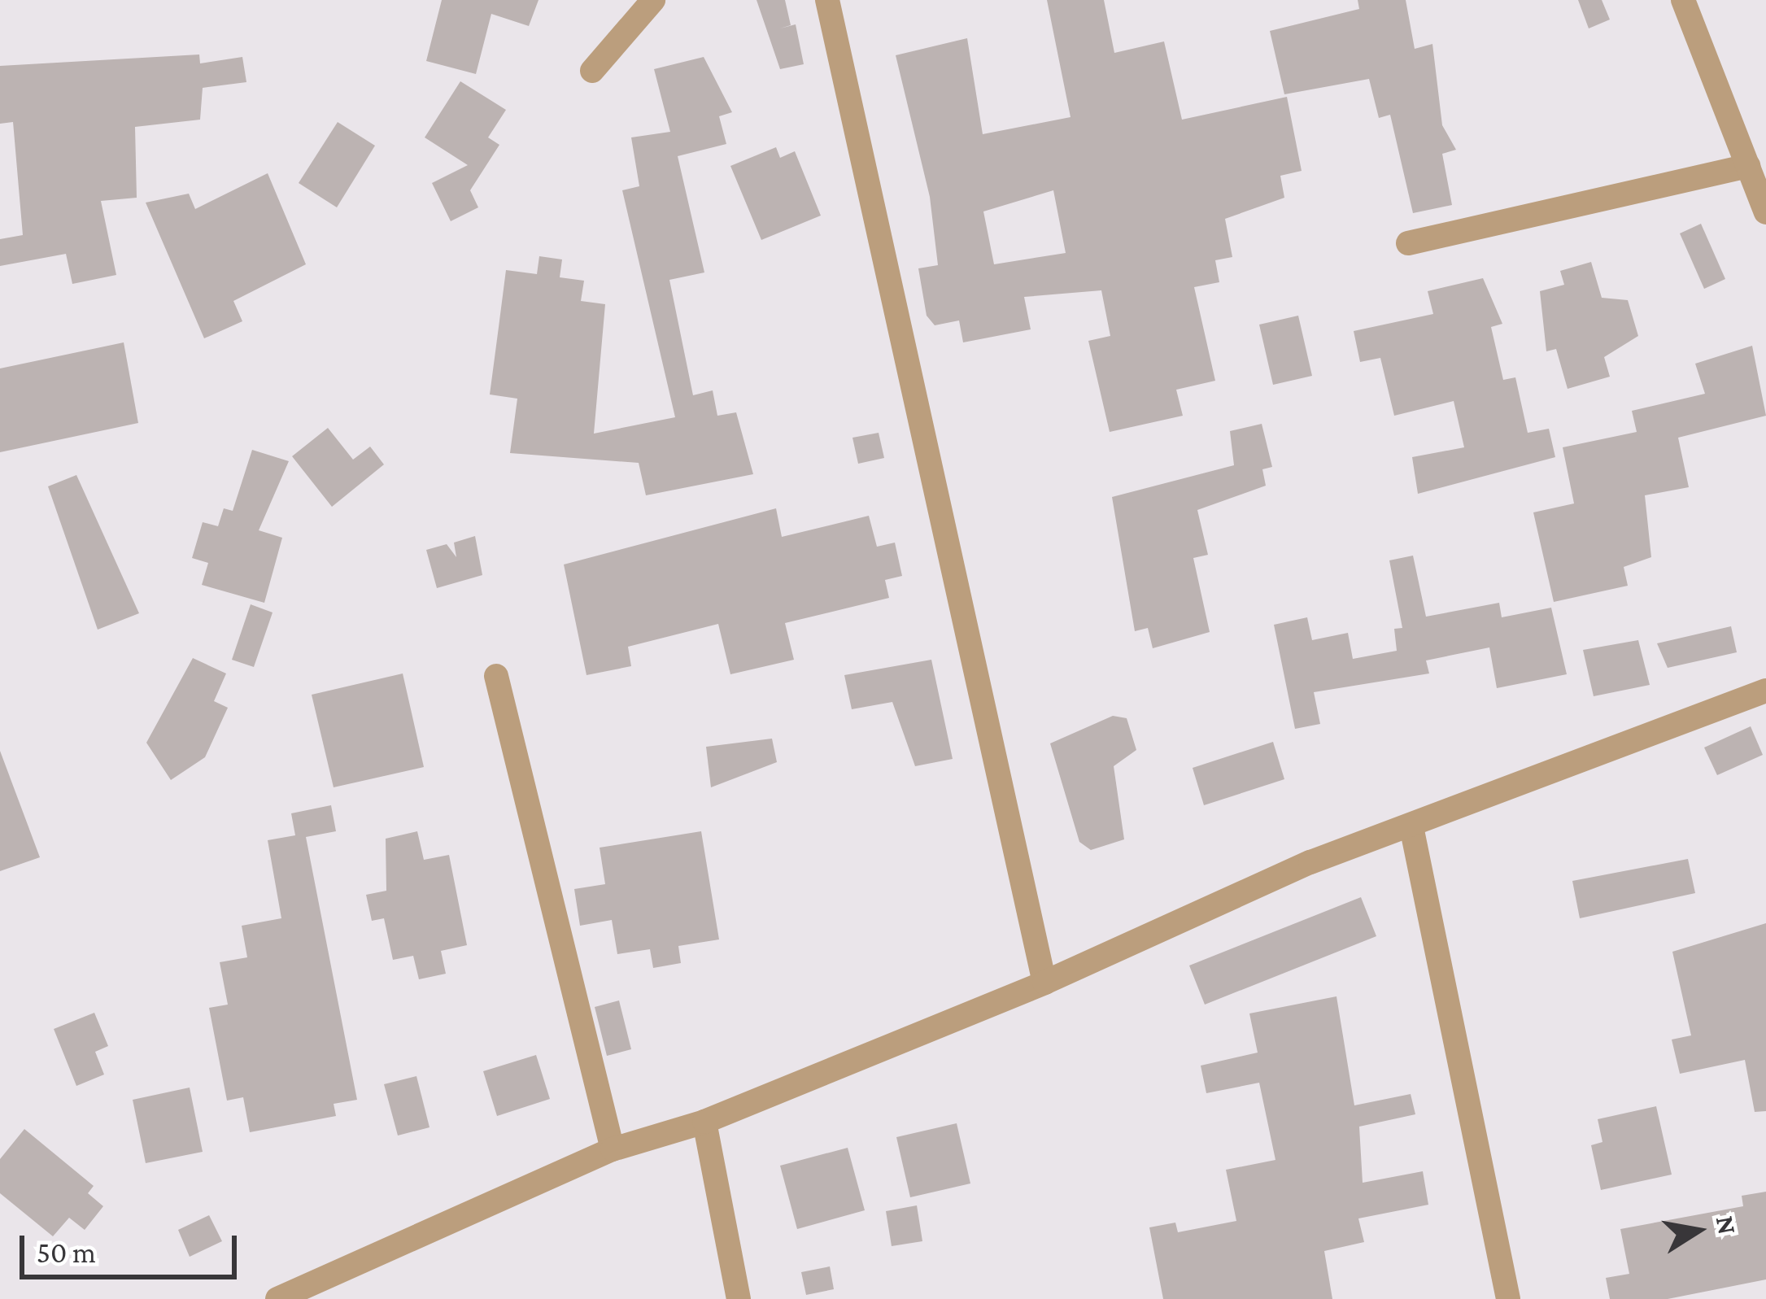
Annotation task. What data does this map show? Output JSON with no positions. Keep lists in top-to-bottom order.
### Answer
{
  "scale_bar": "50 m",
  "north": "right"
}
